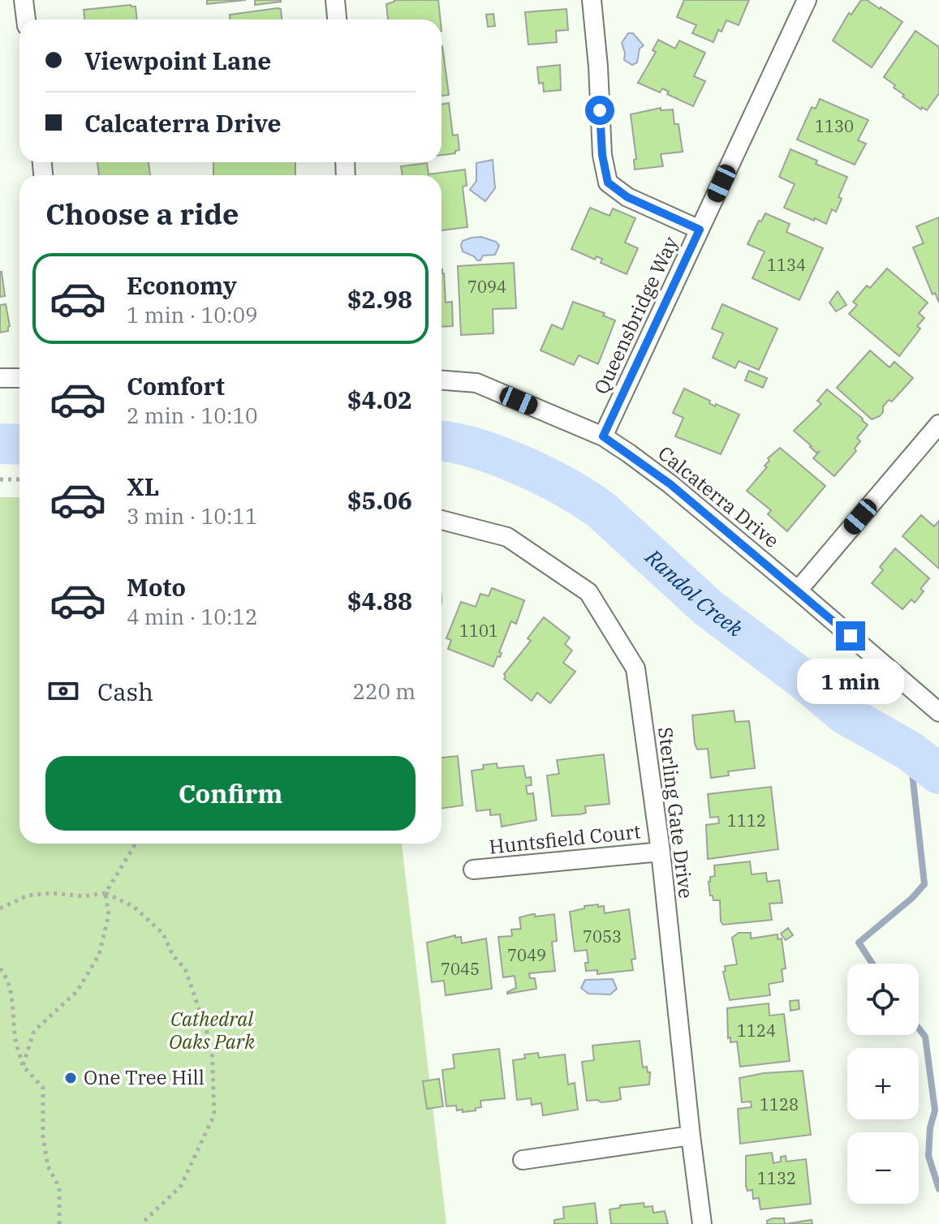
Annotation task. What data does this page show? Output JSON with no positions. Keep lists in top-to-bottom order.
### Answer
{
  "streets": {
    "street": [
      "Queensbridge Way",
      "Calcaterra Drive",
      "Sterling Gate Drive",
      "Huntsfield Court"
    ]
  },
  "crossings": [
    ["Queensbridge Way", "Calcaterra Drive"],
    ["Sterling Gate Drive", "Huntsfield Court"]
  ],
  "water": ["Randol Creek"],
  "parks": ["Cathedral Oaks Park"],
  "places": ["One Tree Hill"],
  "house_numbers": [
    "1130",
    "1134",
    "7094",
    "1101",
    "1112",
    "7053",
    "7049",
    "7045",
    "1124",
    "1128",
    "1132"
  ],
  "page": {
    "banner": ["Viewpoint Lane", "Calcaterra Drive"],
    "heading": "Choose a ride",
    "list": [
      {
        "name": "Economy",
        "note": "1 min · 10:09",
        "value": "$2.98"
      },
      {
        "name": "Comfort",
        "note": "2 min · 10:10",
        "value": "$4.02"
      },
      {
        "name": "XL",
        "note": "3 min · 10:11",
        "value": "$5.06"
      },
      {
        "name": "Moto",
        "note": "4 min · 10:12",
        "value": "$4.88"
      }
    ],
    "pay": ["Cash", "220 m"],
    "bubble": "1 min",
    "buttons": "Confirm",
    "map_buttons": ["+", "−"]
  }
}
